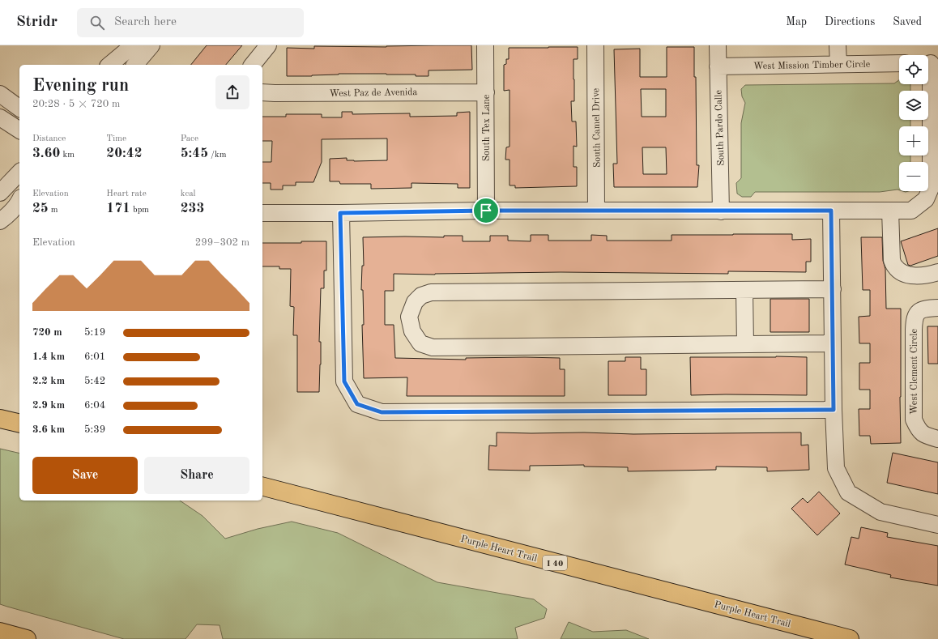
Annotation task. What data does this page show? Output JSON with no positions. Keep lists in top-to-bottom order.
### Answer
{
  "streets": {
    "highway": ["Purple Heart Trail", "I 40"],
    "street": [
      "West Mission Timber Circle",
      "West Paz de Avenida",
      "South Tex Lane",
      "South Camel Drive",
      "South Pardo Calle",
      "West Clement Circle"
    ]
  },
  "crossings": [
    ["West Mission Timber Circle", "South Pardo Calle"],
    ["West Paz de Avenida", "South Tex Lane"]
  ],
  "page": {
    "header": "Stridr",
    "search": "Search here",
    "nav": ["Map", "Directions", "Saved"],
    "map_buttons": ["+", "−"],
    "heading": ["Evening run", "20:28 · 5 × 720 m"],
    "stats": [
      ["Distance", "3.60 km"],
      ["Time", "20:42"],
      ["Pace", "5:45 /km"],
      ["Elevation", "25 m"],
      ["Heart rate", "171 bpm"],
      ["kcal", "233"]
    ],
    "chart": ["Elevation", "299–302 m"],
    "list": [
      {
        "name": "720 m",
        "note": "5:19"
      },
      {
        "name": "1.4 km",
        "note": "6:01"
      },
      {
        "name": "2.2 km",
        "note": "5:42"
      },
      {
        "name": "2.9 km",
        "note": "6:04"
      },
      {
        "name": "3.6 km",
        "note": "5:39"
      }
    ],
    "buttons": ["Save", "Share"]
  }
}
